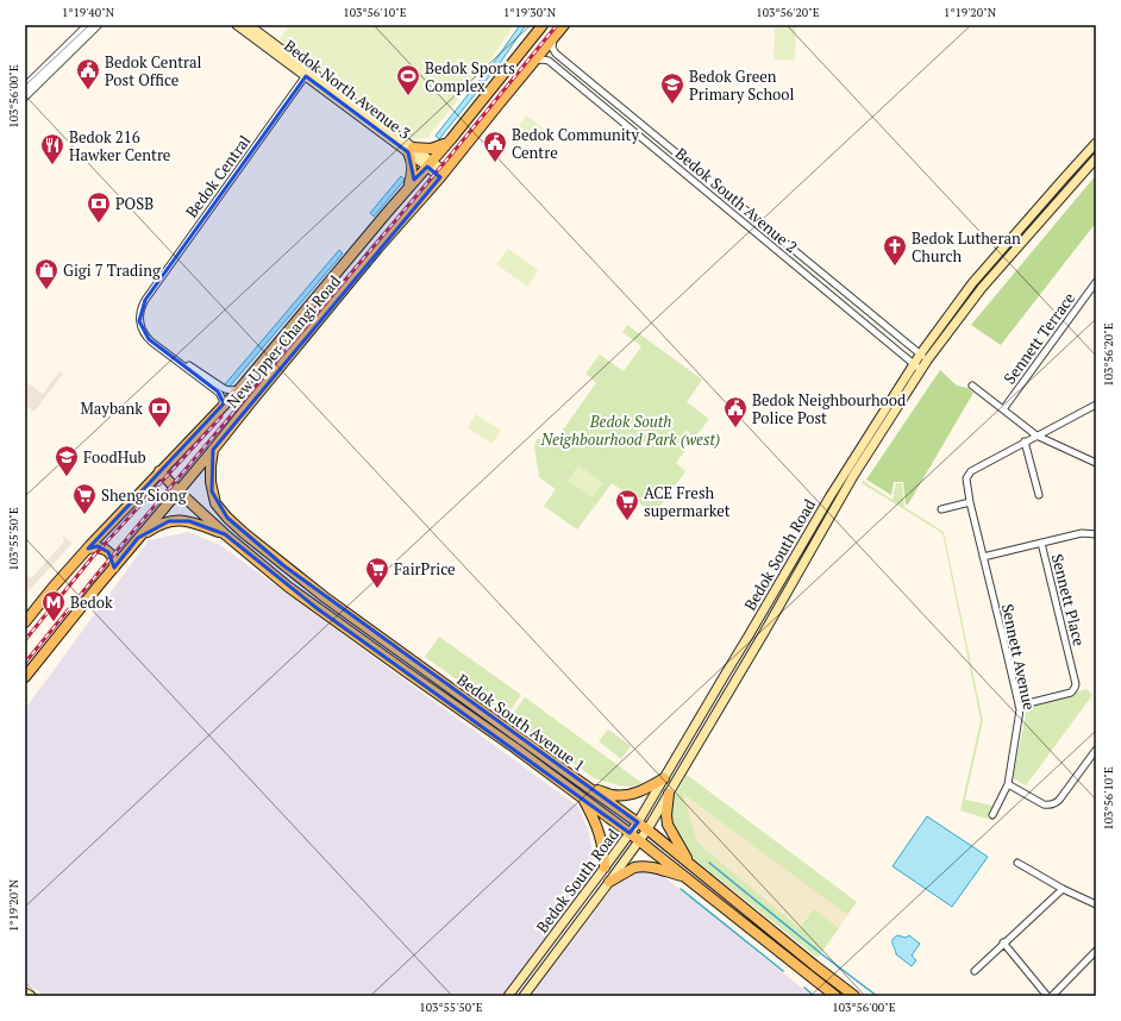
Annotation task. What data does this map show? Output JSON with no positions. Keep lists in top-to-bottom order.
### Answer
{
  "streets": {
    "main road": [
      "Bedok North Avenue 3",
      "New Upper Changi Road",
      "Bedok South Road",
      "Bedok South Avenue 1"
    ],
    "street": [
      "Bedok Central",
      "Bedok South Avenue 2",
      "Sennett Terrace",
      "Sennett Place",
      "Sennett Avenue"
    ]
  },
  "crossings": [
    ["Bedok North Avenue 3", "Bedok Central"],
    ["Bedok North Avenue 3", "New Upper Changi Road"],
    ["Bedok Central", "New Upper Changi Road"],
    ["Bedok South Avenue 2", "New Upper Changi Road"],
    ["Bedok South Avenue 2", "Bedok South Road"],
    ["New Upper Changi Road", "Bedok South Avenue 1"],
    ["Bedok South Road", "Bedok South Avenue 1"],
    ["Sennett Place", "Sennett Avenue"]
  ],
  "parks": ["Bedok South Neighbourhood Park (west)"],
  "places": {
    "public building": ["Bedok Central Post Office", "Bedok Community Centre", "Bedok Neighbourhood Police Post"],
    "sports": ["Bedok Sports Complex"],
    "school or university": ["Bedok Green Primary School", "FoodHub"],
    "restaurant": ["Bedok 216 Hawker Centre"],
    "bank": ["POSB", "Maybank"],
    "church": ["Bedok Lutheran Church"],
    "shop": ["Gigi 7 Trading"],
    "supermarket": ["Sheng Siong", "ACE Fresh supermarket", "FairPrice"],
    "metro station": ["Bedok"]
  },
  "coordinates": [
    "1°19'40\"N",
    "103°56'10\"E",
    "1°19'30\"N",
    "103°56'20\"E",
    "1°19'20\"N",
    "103°56'00\"E",
    "103°55'50\"E"
  ]
}
